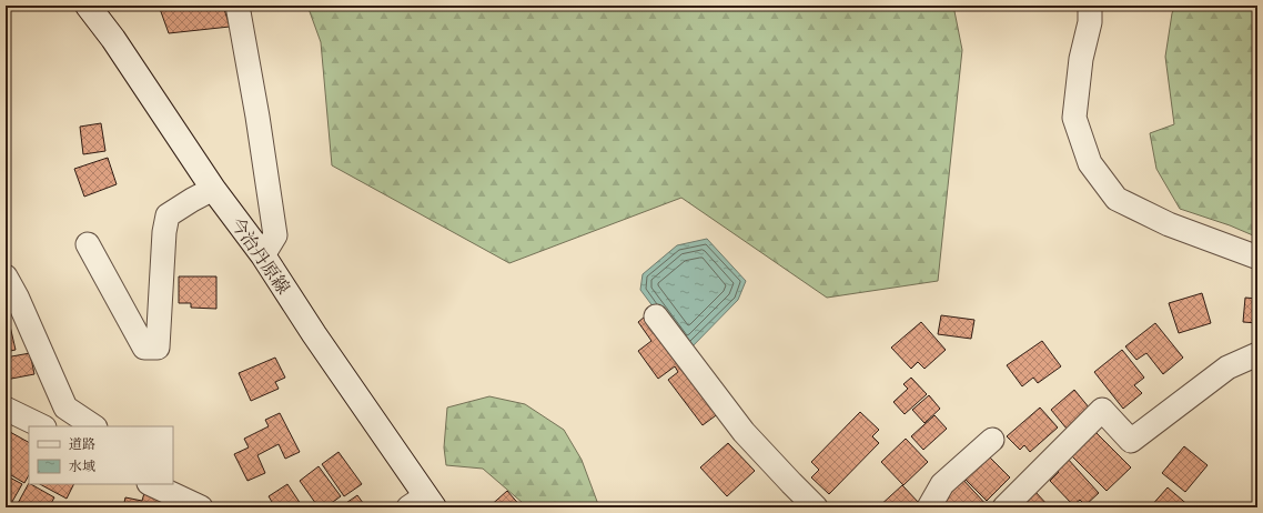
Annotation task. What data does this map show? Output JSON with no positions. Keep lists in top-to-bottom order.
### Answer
{
  "streets": {
    "main road": ["今治丹原線"]
  },
  "legend": ["道路", "水域"]
}
